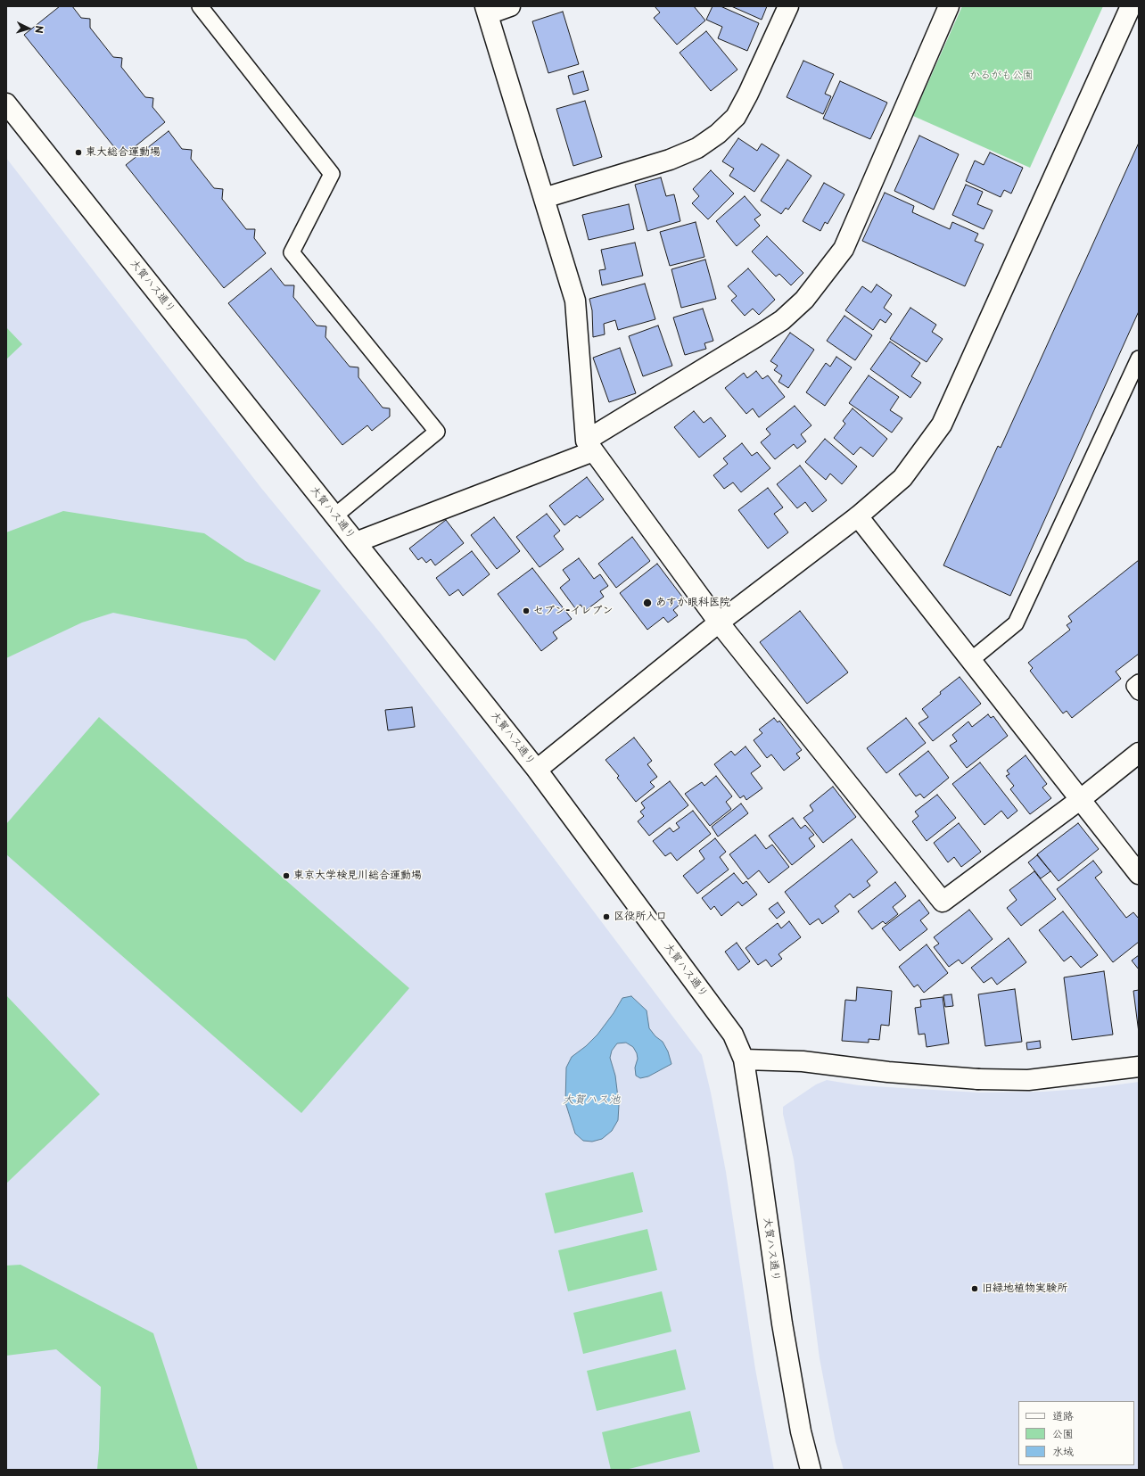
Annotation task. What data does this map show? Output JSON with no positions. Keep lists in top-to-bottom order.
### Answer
{
  "streets": {
    "street": ["大賀ハス通り"]
  },
  "water": ["大賀ハス池"],
  "parks": ["かるがも公園"],
  "places": [
    "東大総合運動場",
    "あすか眼科医院",
    "セブン-イレブン",
    "東京大学検見川総合運動場",
    "区役所入口",
    "旧緑地植物実験所"
  ],
  "legend": ["道路", "公園", "水域"],
  "north": "right"
}
